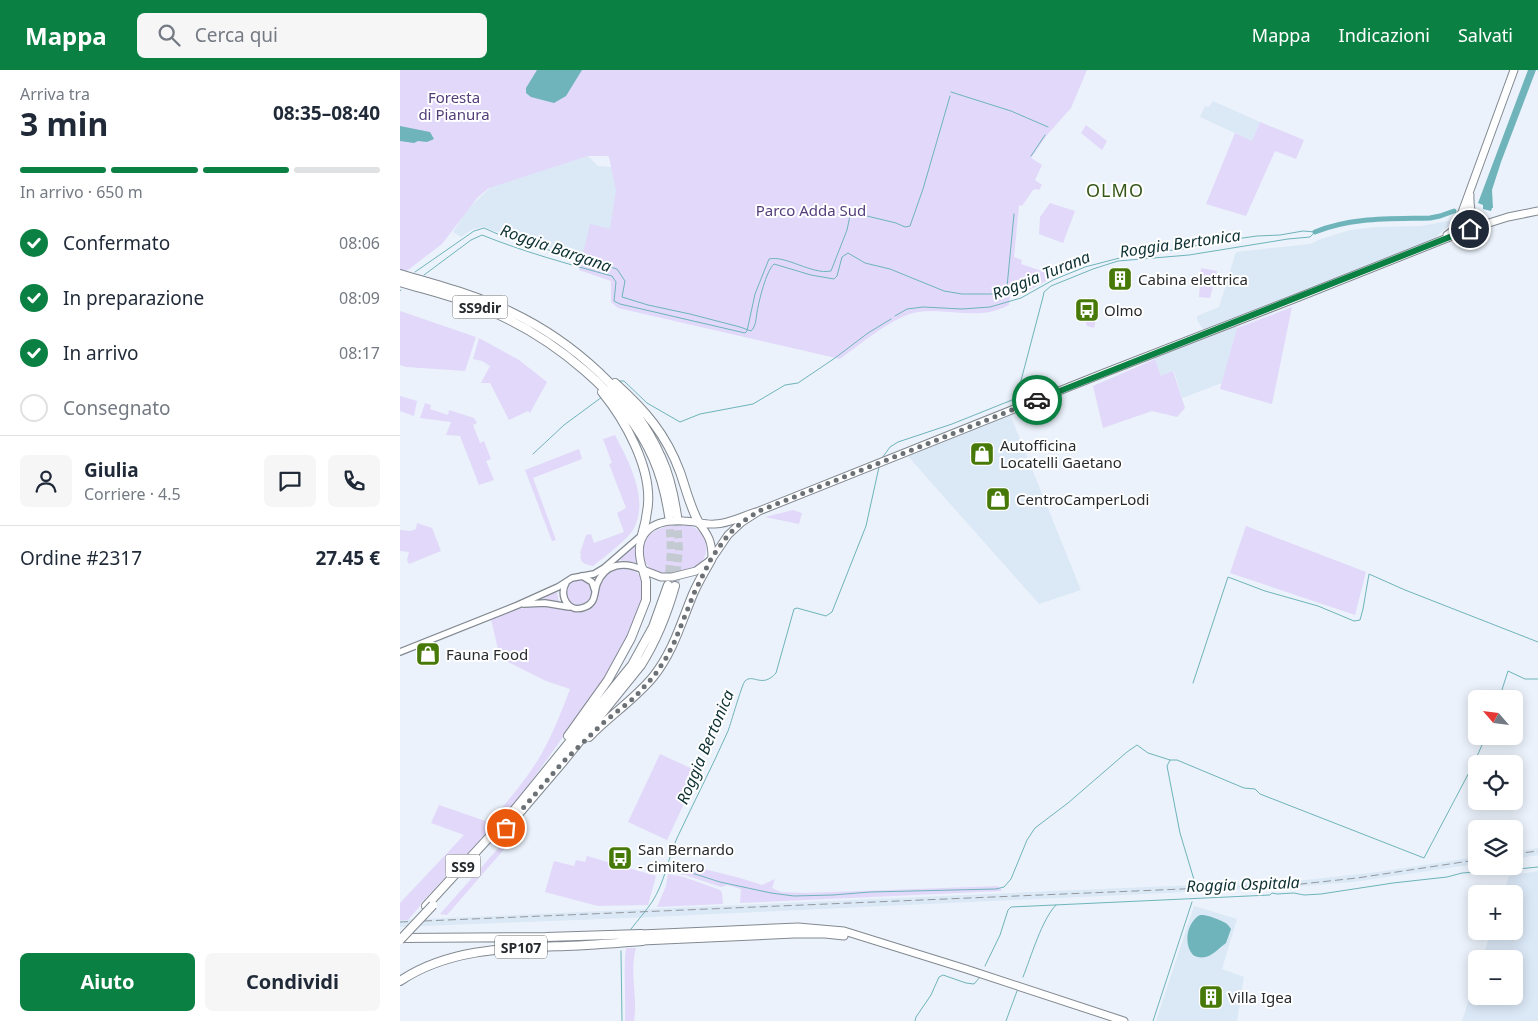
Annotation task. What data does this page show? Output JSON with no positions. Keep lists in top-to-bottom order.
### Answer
{
  "streets": {
    "highway": ["SS9dir", "SP107"]
  },
  "districts": ["OLMO"],
  "water": [
    "Roggia Bertonica",
    "Roggia Bargana",
    "Roggia Turana",
    "Roggia Ospitala"
  ],
  "parks": ["Foresta di Pianura", "Parco Adda Sud"],
  "places": {
    "building": ["Cabina elettrica", "Villa Igea"],
    "bus stop": ["Olmo", "San Bernardo - cimitero"],
    "shop": ["Autofficina Locatelli Gaetano", "CentroCamperLodi", "Fauna Food"]
  },
  "north": "top left",
  "page": {
    "header": "Mappa",
    "search": "Cerca qui",
    "nav": ["Mappa", "Indicazioni", "Salvati"],
    "heading": ["3 min", "Arriva tra", "08:35–08:40"],
    "panel": [
      "Giulia",
      "Corriere · 4.5",
      "Ordine #2317",
      "27.45 €"
    ],
    "bar": "In arrivo · 650 m",
    "list": [
      ["Confermato", "08:06"],
      ["In preparazione", "08:09"],
      ["In arrivo", "08:17"],
      "Consegnato"
    ],
    "map_buttons": ["+", "−"],
    "buttons": ["Aiuto", "Condividi"]
  }
}
